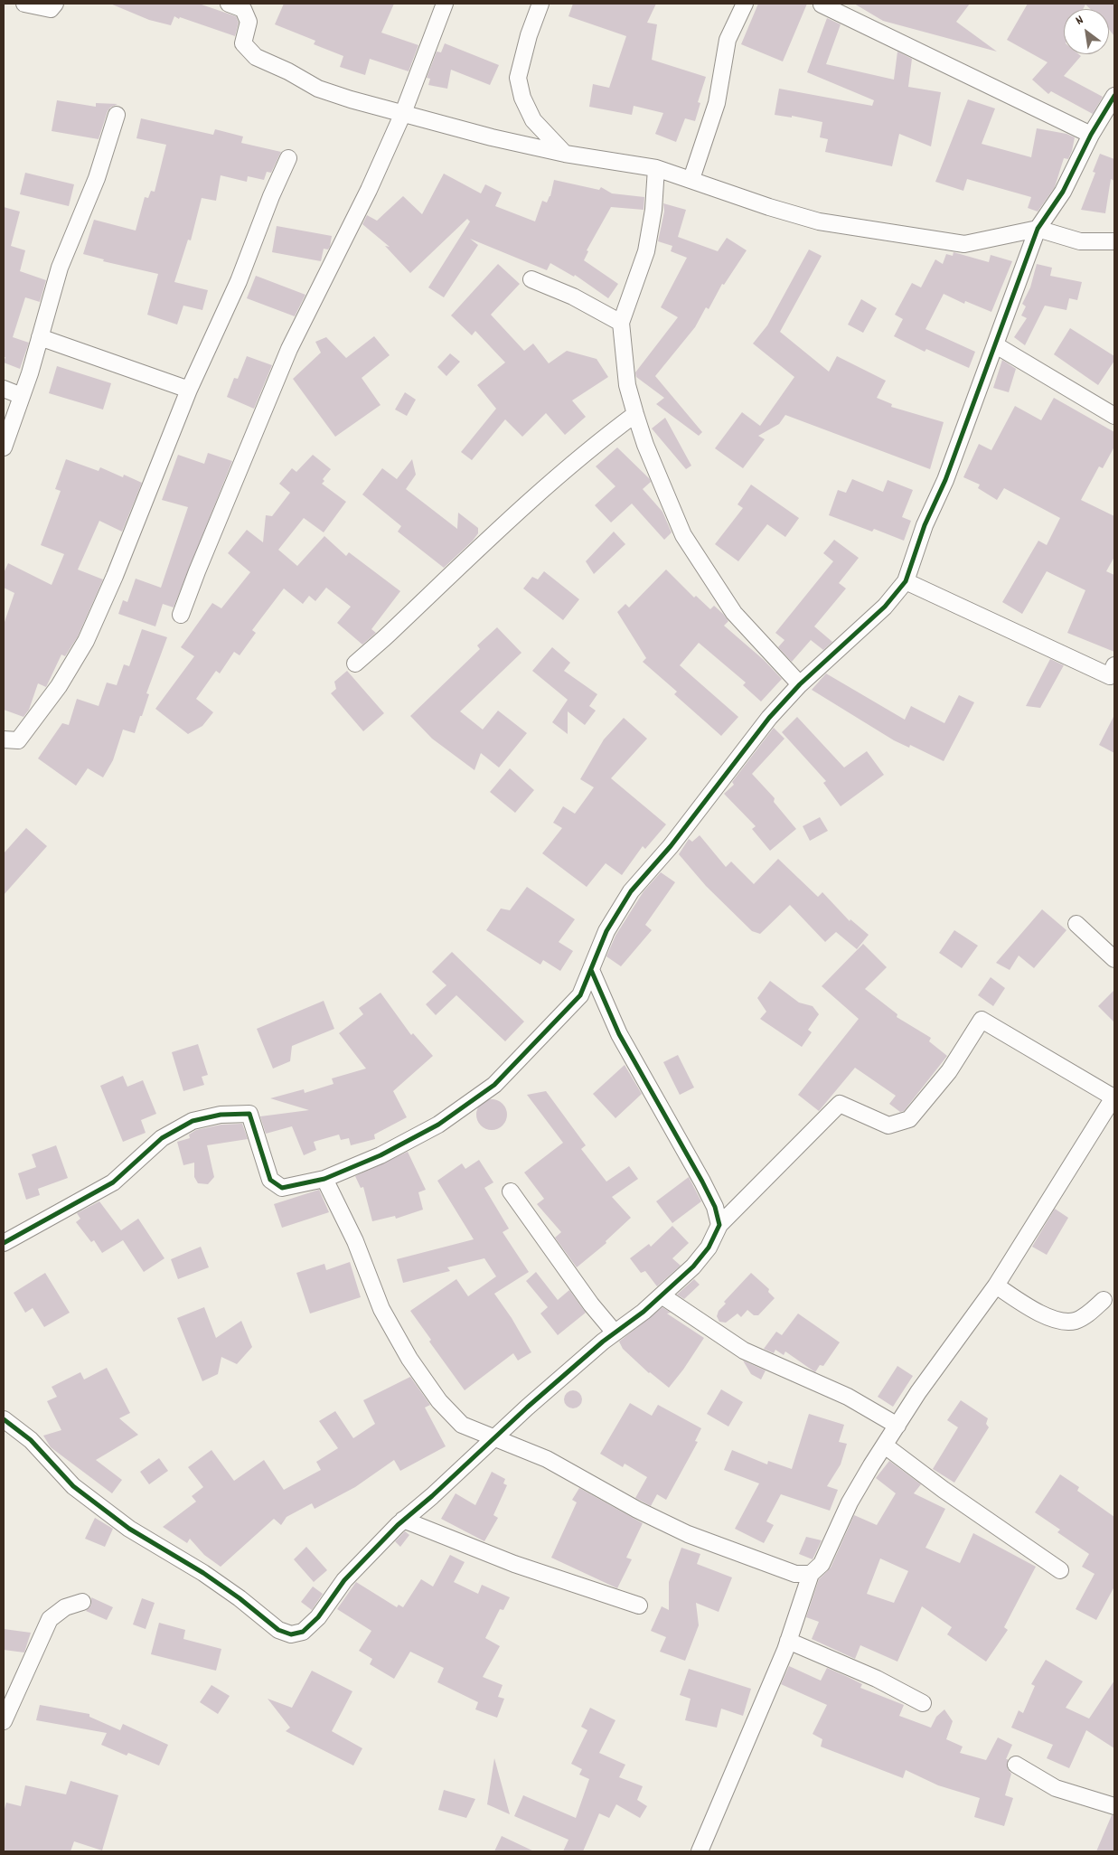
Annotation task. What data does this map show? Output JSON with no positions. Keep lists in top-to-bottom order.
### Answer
{
  "north": "top left"
}
